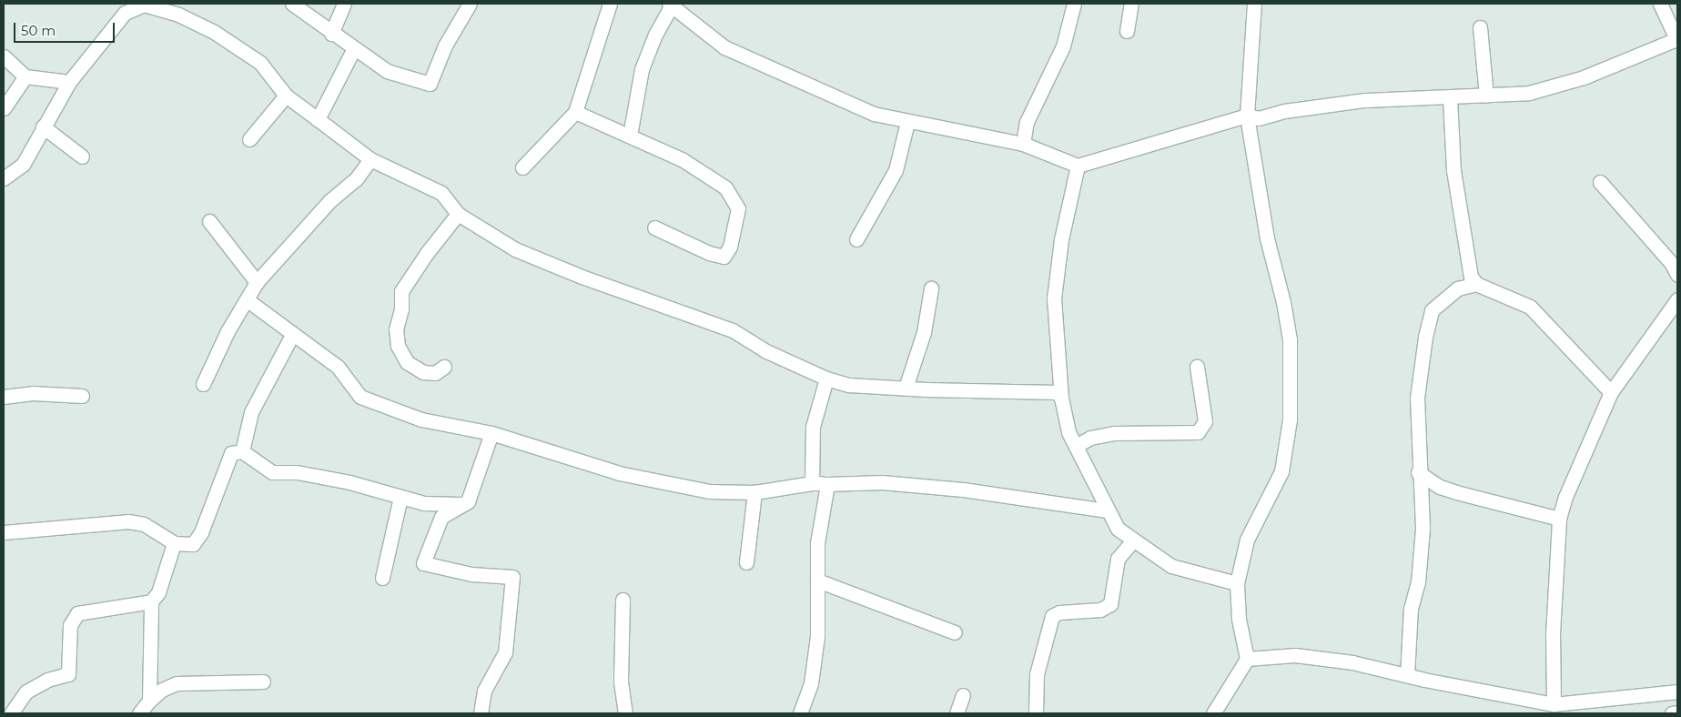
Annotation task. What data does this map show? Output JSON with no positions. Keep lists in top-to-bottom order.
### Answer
{
  "scale_bar": "50 m"
}
